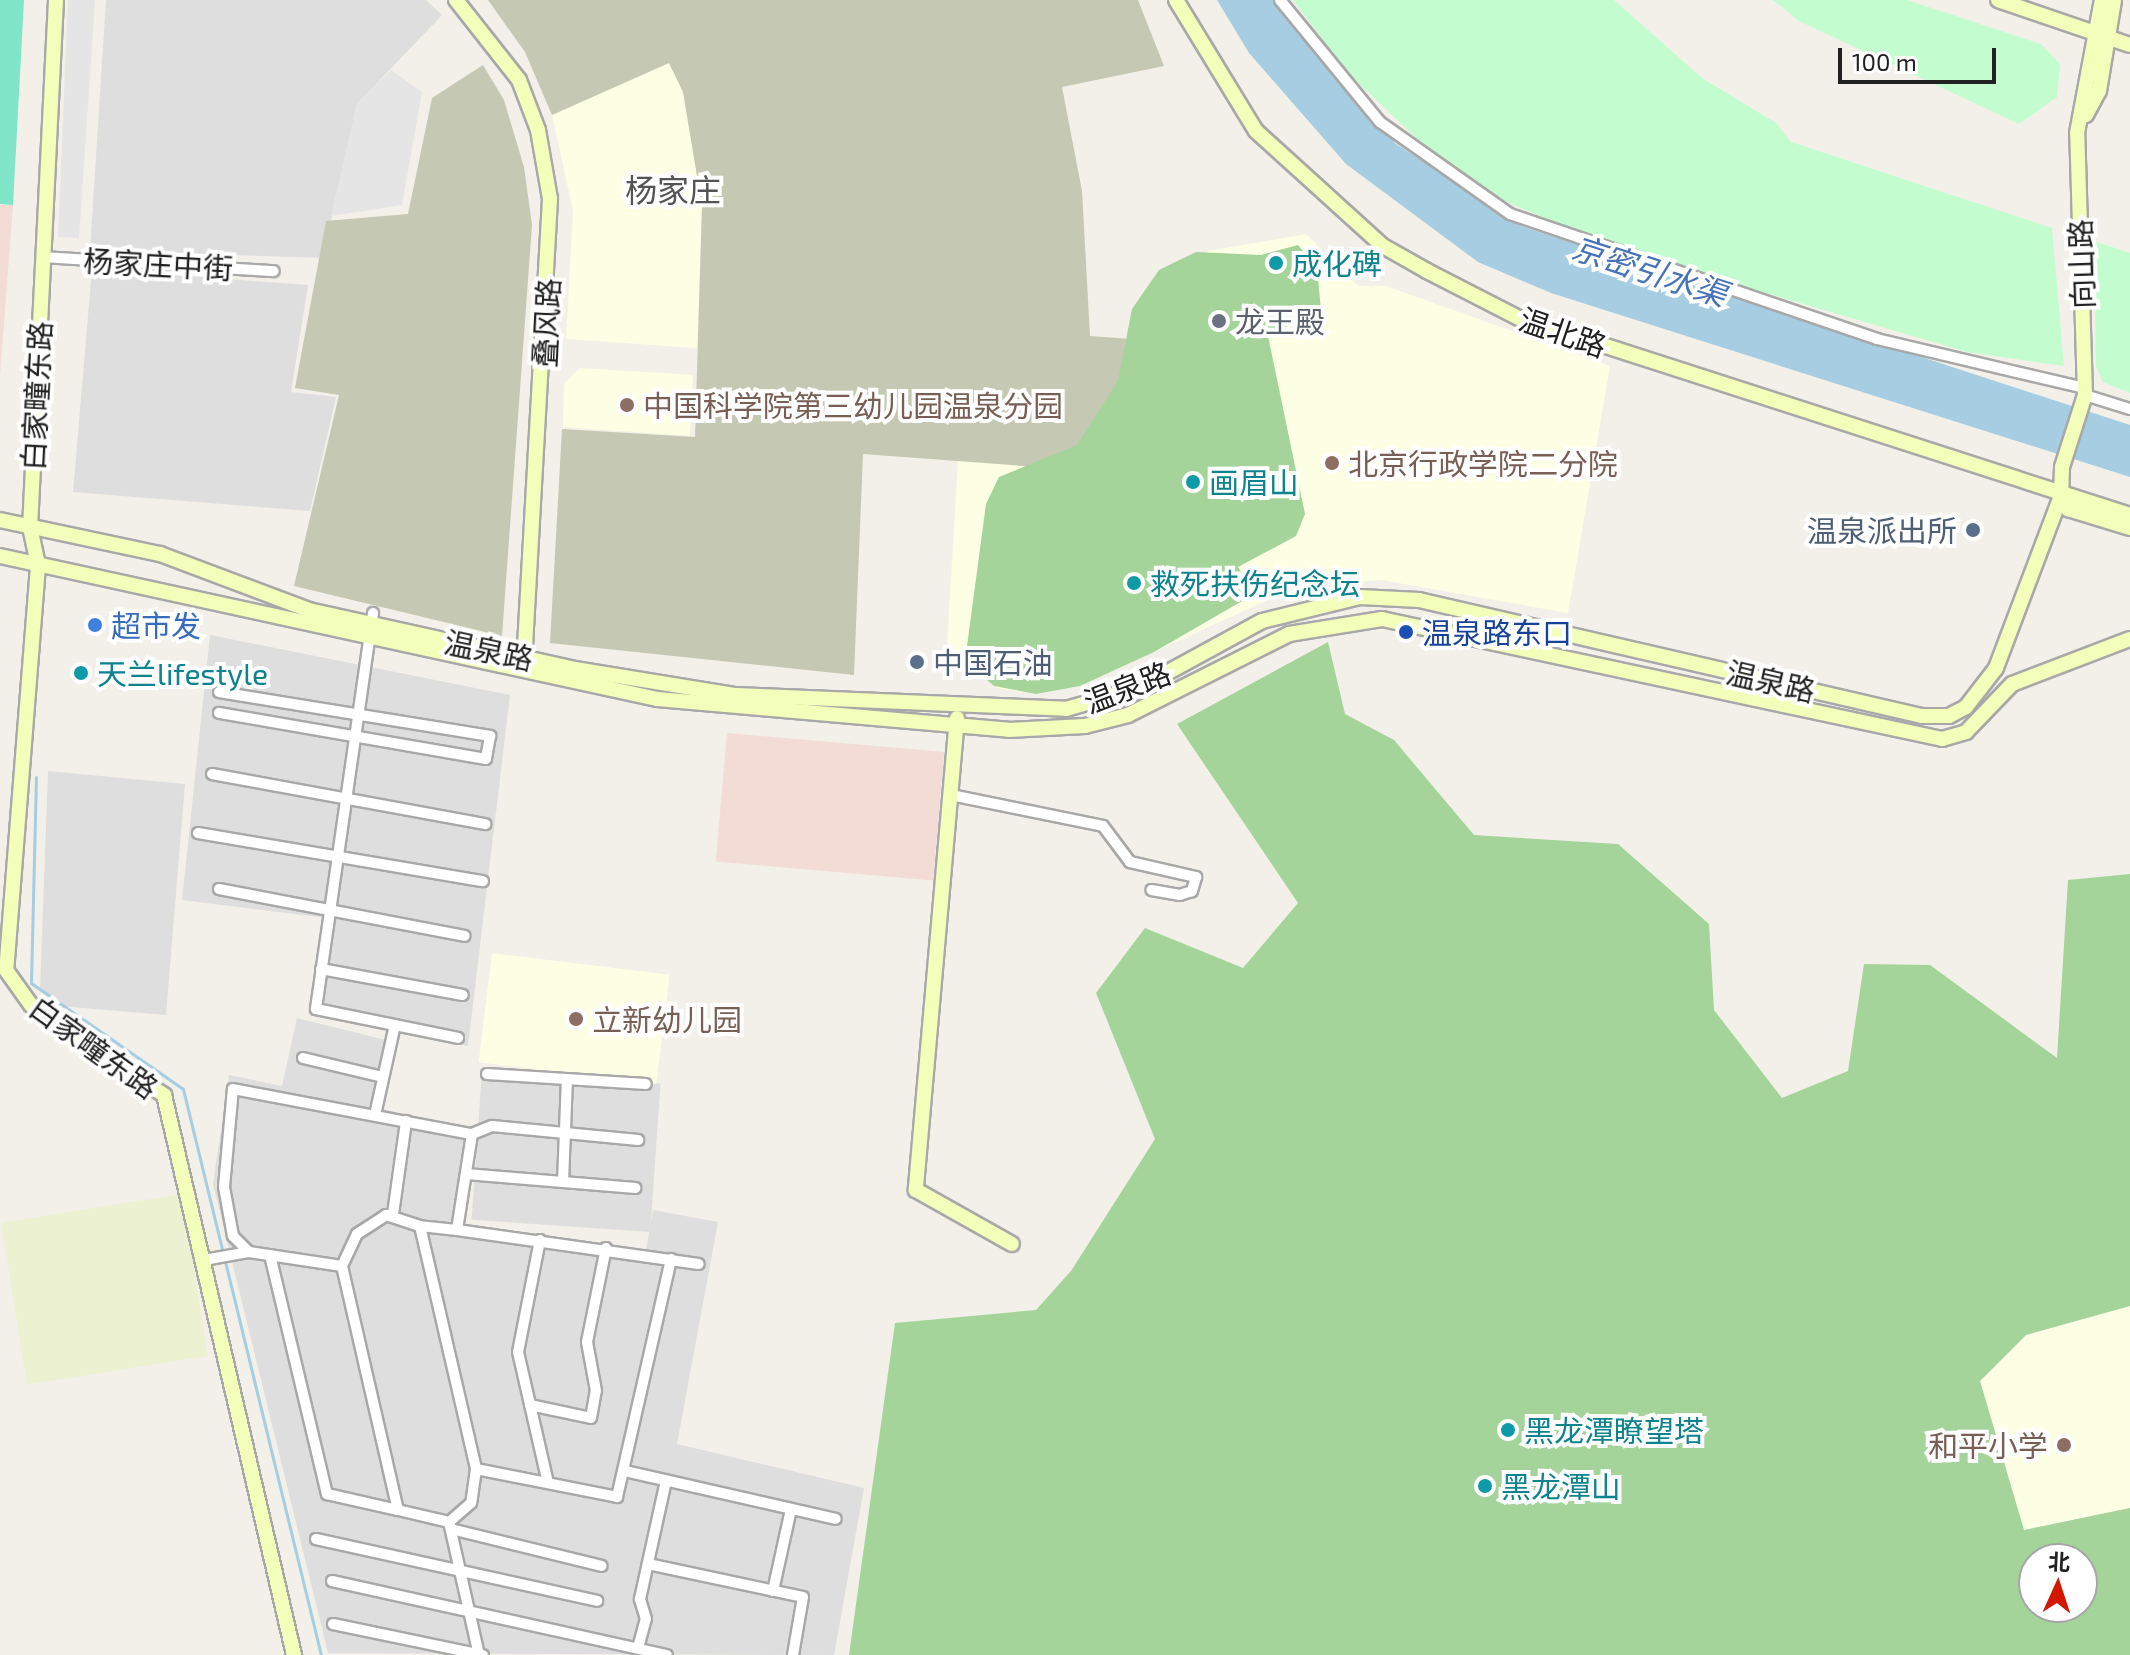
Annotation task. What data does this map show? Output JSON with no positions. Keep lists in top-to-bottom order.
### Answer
{
  "streets": {
    "main road": [
      "向山路",
      "叠风路",
      "温北路",
      "白家疃东路",
      "温泉路"
    ],
    "street": ["杨家庄中街"]
  },
  "crossings": [
    ["杨家庄中街", "白家疃东路"],
    ["向山路", "温泉路"],
    ["叠风路", "温泉路"],
    ["温北路", "温泉路"],
    ["白家疃东路", "温泉路"]
  ],
  "districts": ["杨家庄"],
  "water": ["京密引水渠"],
  "places": [
    "成化碑",
    "龙王殿",
    "中国科学院第三幼儿园温泉分园",
    "北京行政学院二分院",
    "画眉山",
    "温泉派出所",
    "救死扶伤纪念坛",
    "超市发",
    "温泉路东口",
    "中国石油",
    "天兰lifestyle",
    "立新幼儿园",
    "黑龙潭瞭望塔",
    "和平小学",
    "黑龙潭山"
  ],
  "scale_bar": "100 m",
  "north": "top"
}
